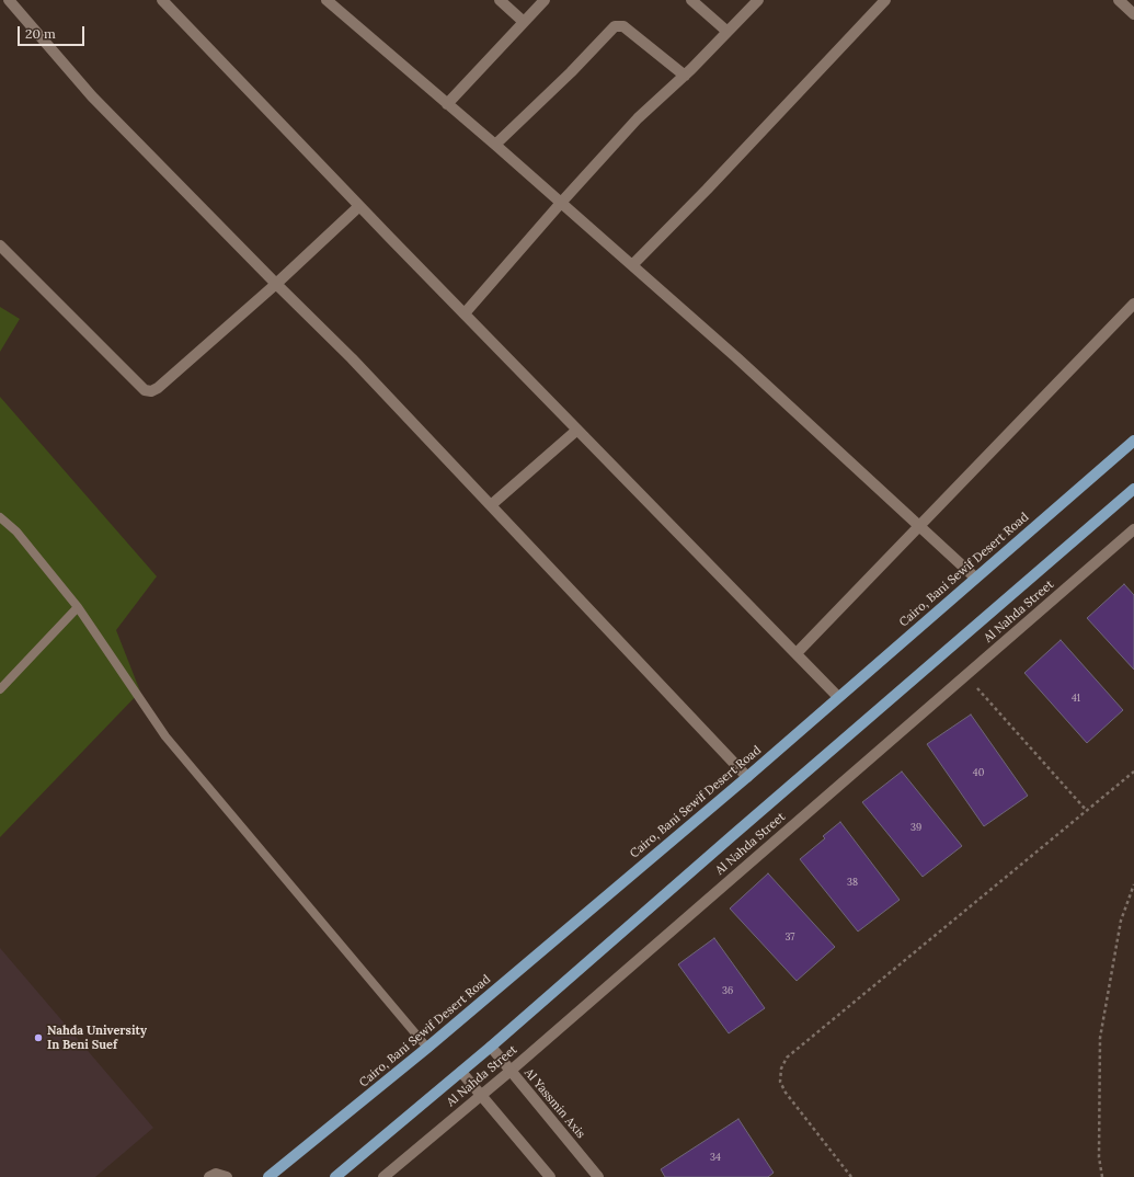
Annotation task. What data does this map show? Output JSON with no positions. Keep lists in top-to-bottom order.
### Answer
{
  "streets": {
    "main road": ["Cairo, Bani Sewif Desert Road"],
    "street": ["Al Nahda Street", "Al Yassmin Axis"]
  },
  "crossings": [
    ["Al Nahda Street", "Al Yassmin Axis"]
  ],
  "places": ["Nahda University In Beni Suef"],
  "house_numbers": [
    "41",
    "40",
    "39",
    "38",
    "37",
    "36",
    "34"
  ],
  "scale_bar": "20 m"
}
